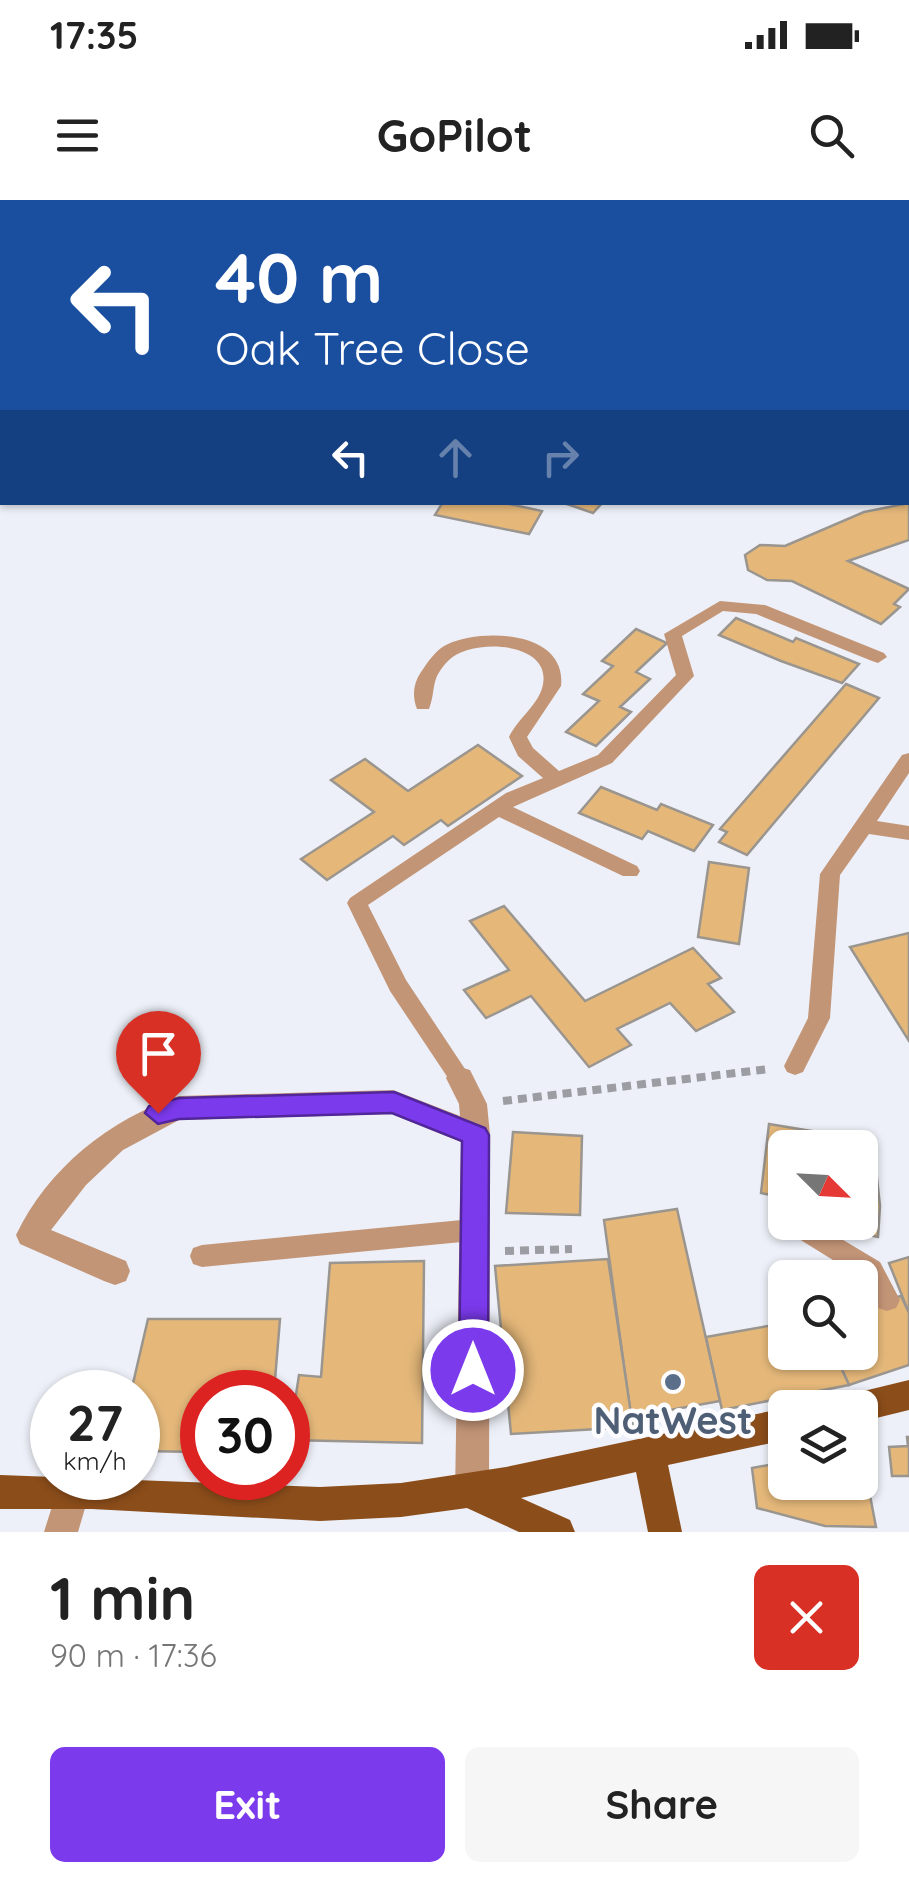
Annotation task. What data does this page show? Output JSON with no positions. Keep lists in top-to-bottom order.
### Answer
{
  "places": ["NatWest"],
  "north": "bottom right",
  "page": {
    "status": "17:35",
    "header": "GoPilot",
    "turn": ["40 m", "Oak Tree Close"],
    "speed": "27 km/h",
    "limit": "30",
    "heading": ["1 min", "90 m · 17:36"],
    "buttons": ["Exit", "Share"]
  }
}
